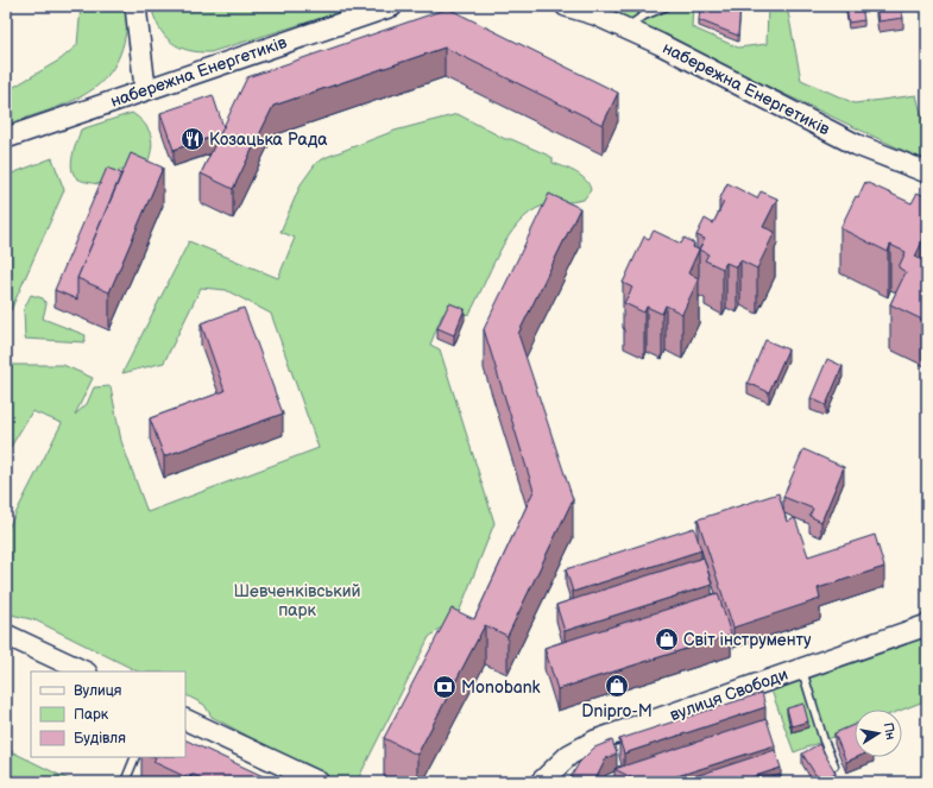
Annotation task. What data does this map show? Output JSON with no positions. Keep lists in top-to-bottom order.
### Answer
{
  "streets": {
    "street": ["набережна Енергетиків", "вулиця Свободи"]
  },
  "parks": ["Шевченківський парк"],
  "places": {
    "restaurant": ["Козацька Рада"],
    "shop": ["Світ інструменту", "Dnipro-M"],
    "bank": ["Monobank"]
  },
  "legend": ["Вулиця", "Парк", "Будівля"],
  "north": "right"
}
